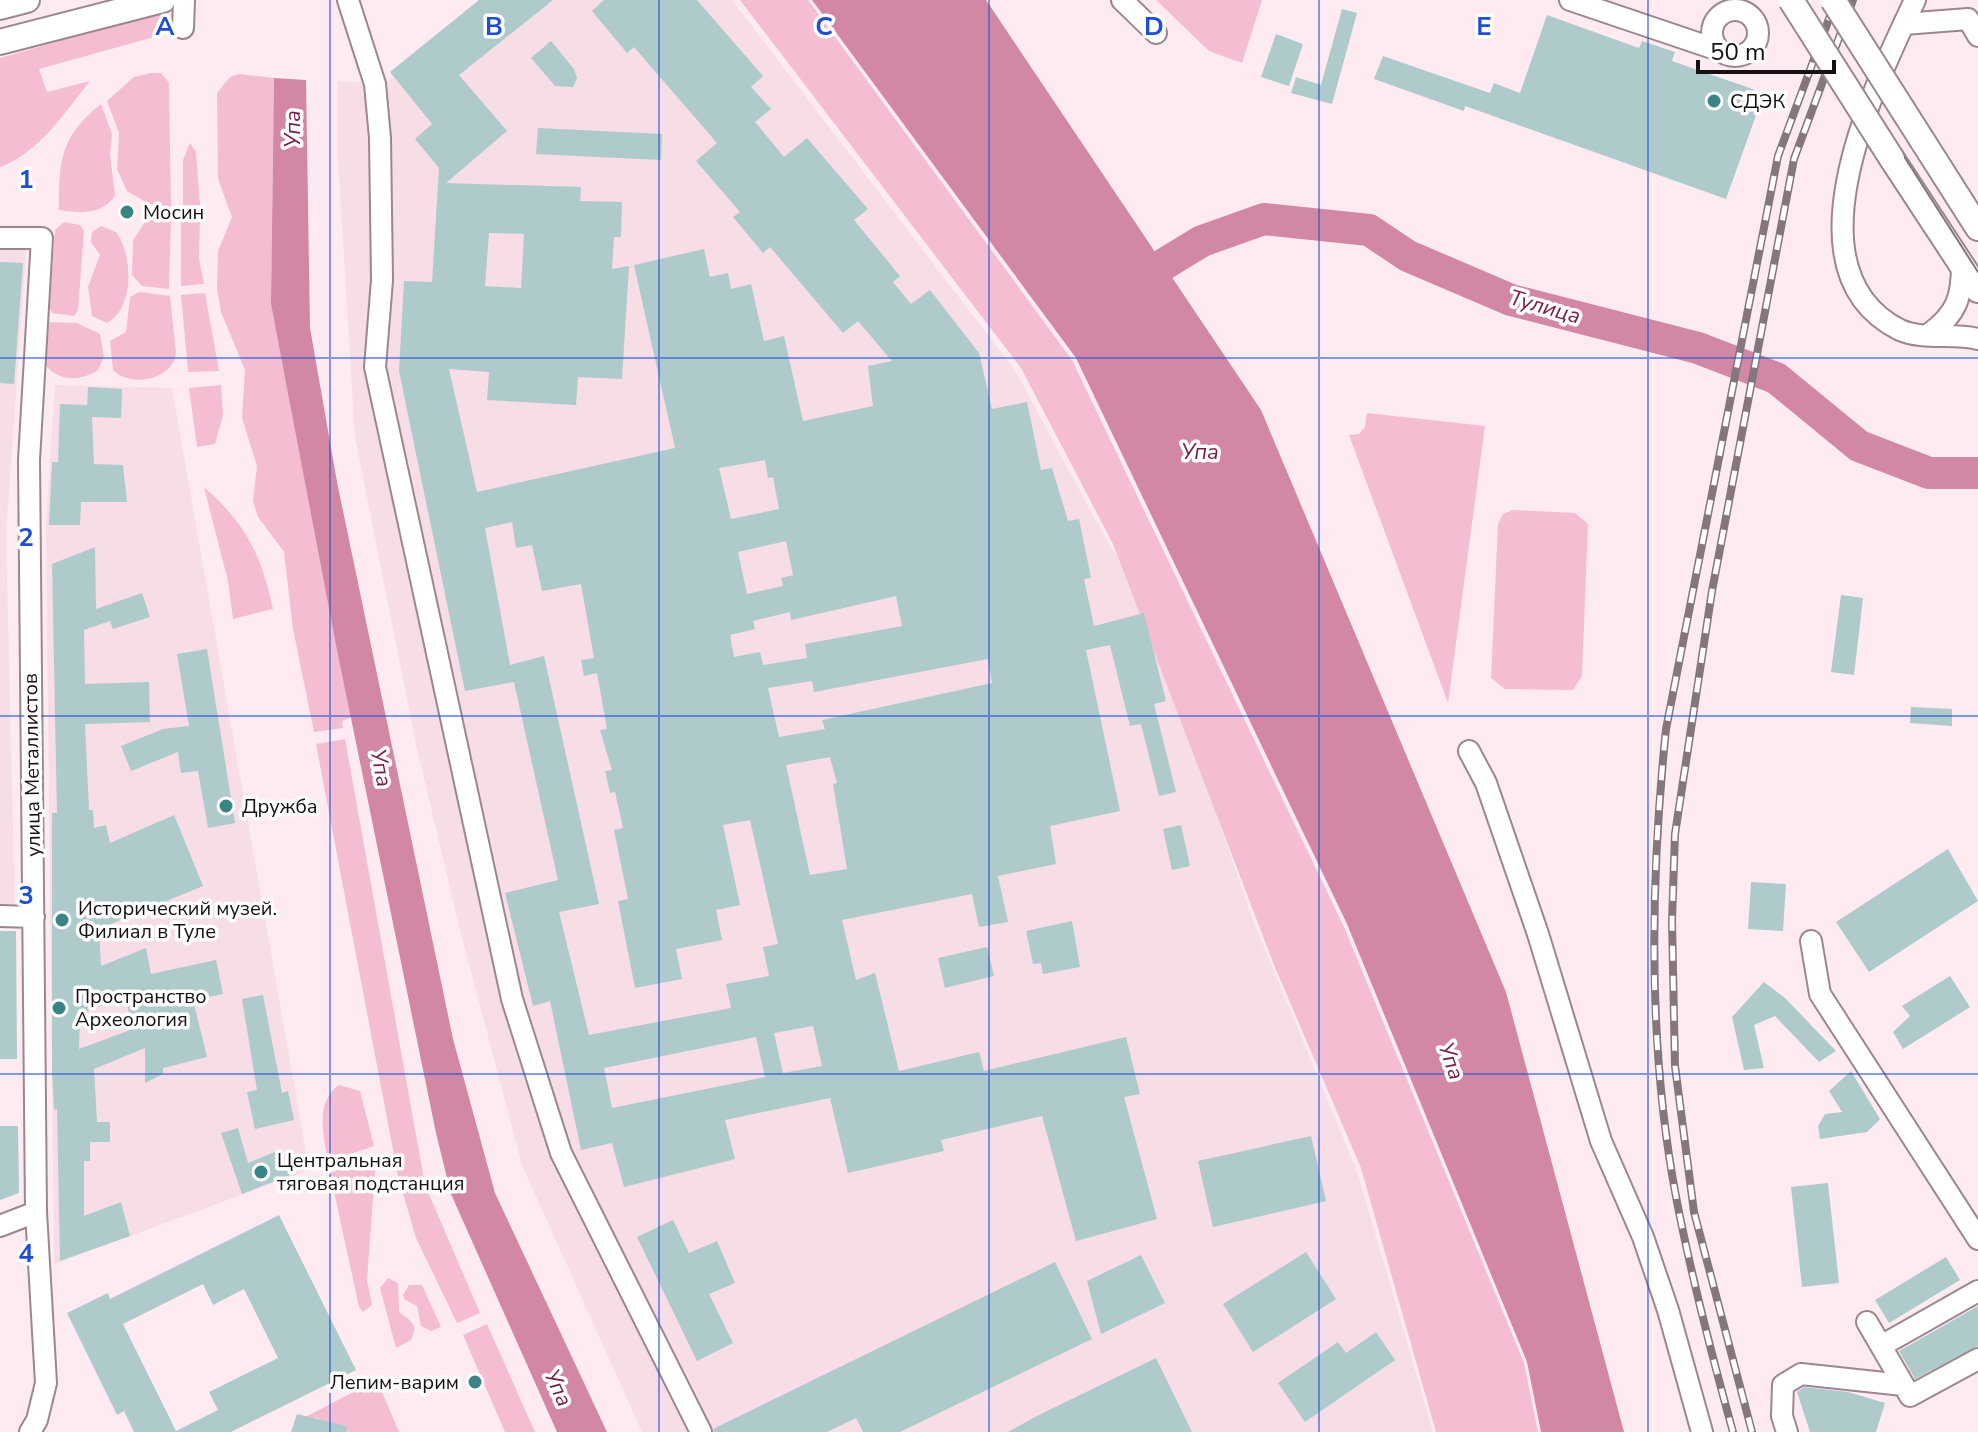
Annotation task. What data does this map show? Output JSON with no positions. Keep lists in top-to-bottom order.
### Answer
{
  "streets": {
    "street": ["улица Металлистов"]
  },
  "water": ["Упа", "Тулица"],
  "places": [
    "СДЭК",
    "Мосин",
    "Дружба",
    "Исторический музей. Филиал в Туле",
    "Пространство Археология",
    "Центральная тяговая подстанция",
    "Лепим-варим"
  ],
  "scale_bar": "50 m",
  "grid": {
    "columns": [
      "A",
      "B",
      "C",
      "D",
      "E"
    ],
    "rows": [
      "1",
      "2",
      "3",
      "4"
    ]
  }
}
